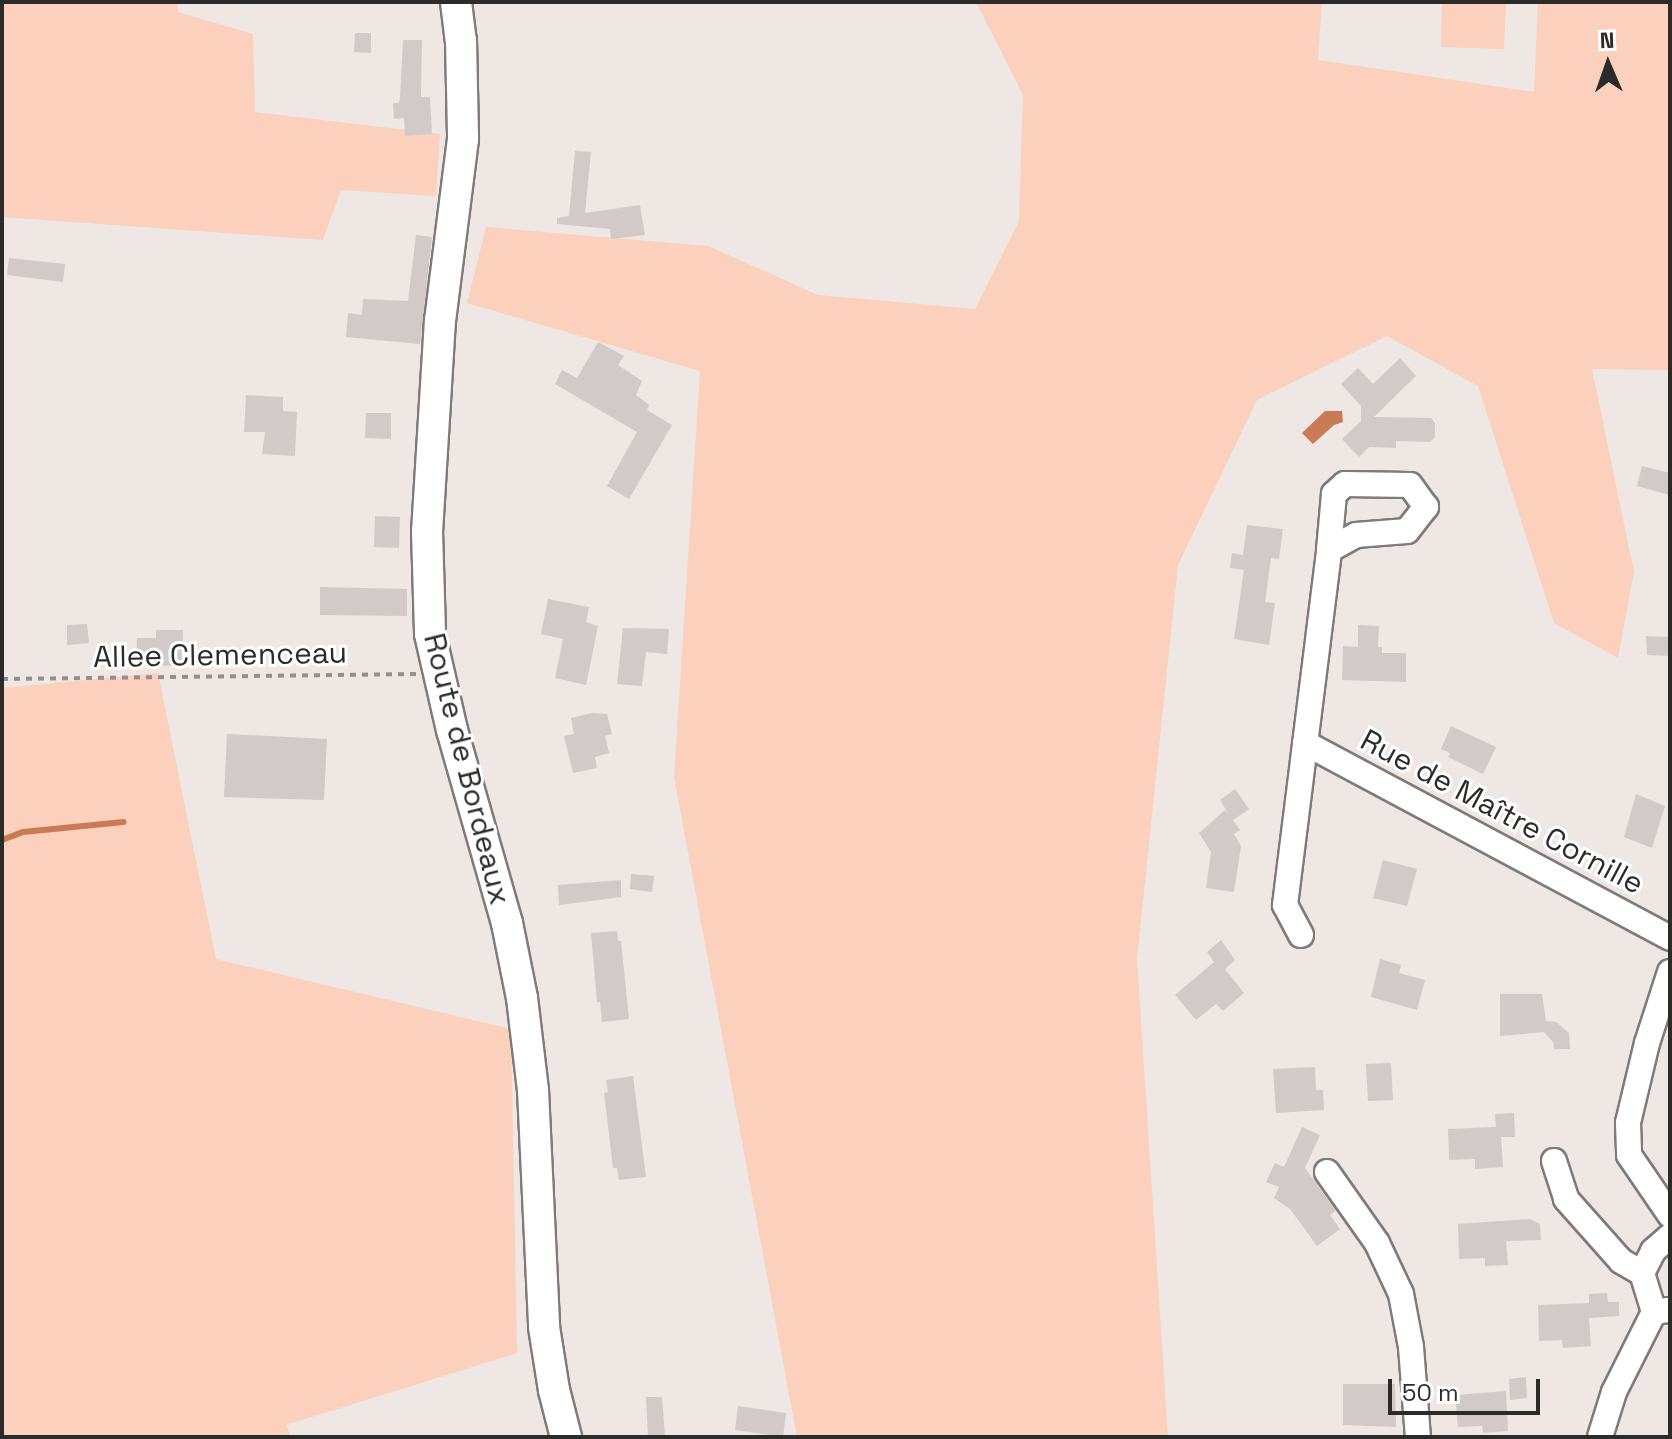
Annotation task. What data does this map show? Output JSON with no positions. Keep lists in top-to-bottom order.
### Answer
{
  "streets": {
    "street": ["Route de Bordeaux", "Rue de Maître Cornille"],
    "path": ["Allee Clemenceau"]
  },
  "crossings": [
    ["Allee Clemenceau", "Route de Bordeaux"]
  ],
  "scale_bar": "50 m",
  "north": "top"
}
